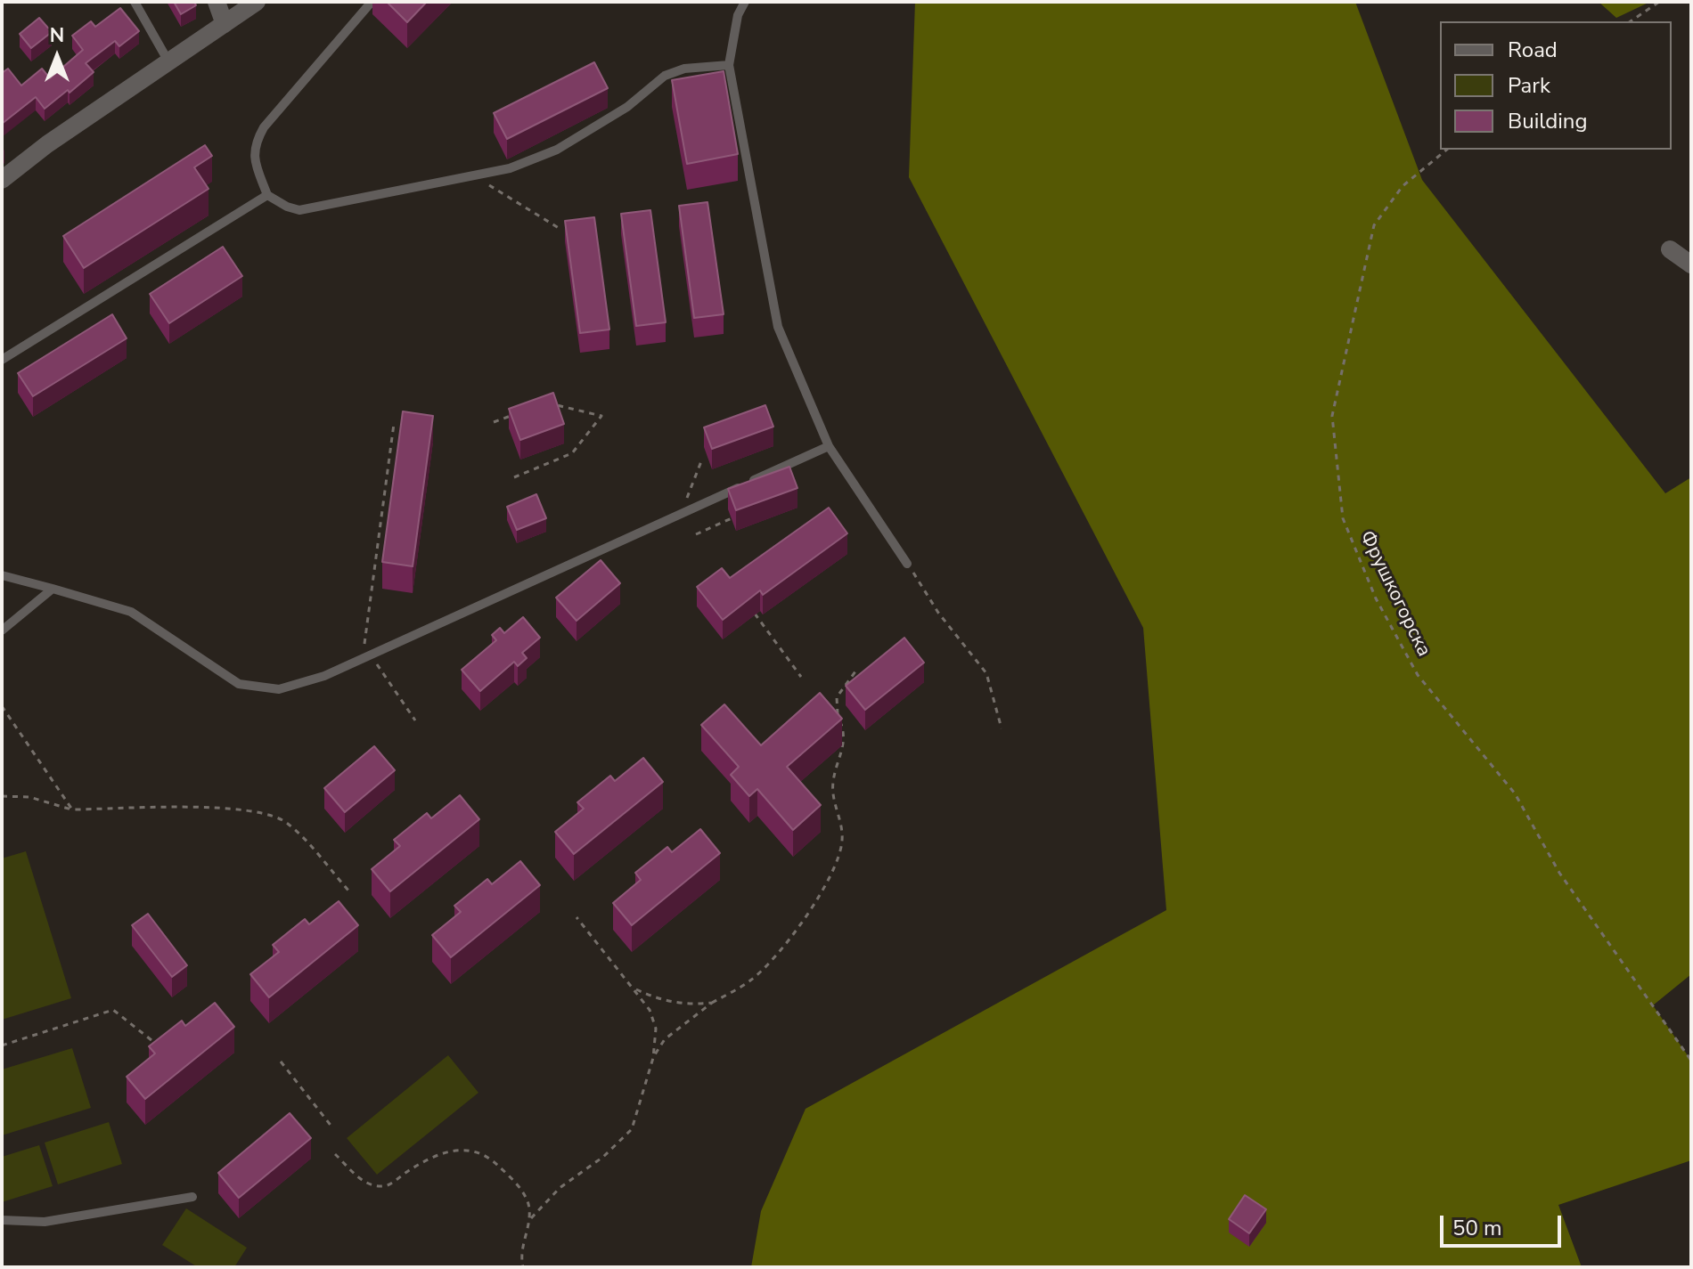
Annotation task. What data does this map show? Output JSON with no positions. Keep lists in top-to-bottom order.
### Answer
{
  "streets": {
    "path": ["Фрушкогорска"]
  },
  "legend": ["Road", "Park", "Building"],
  "scale_bar": "50 m",
  "north": "top"
}
